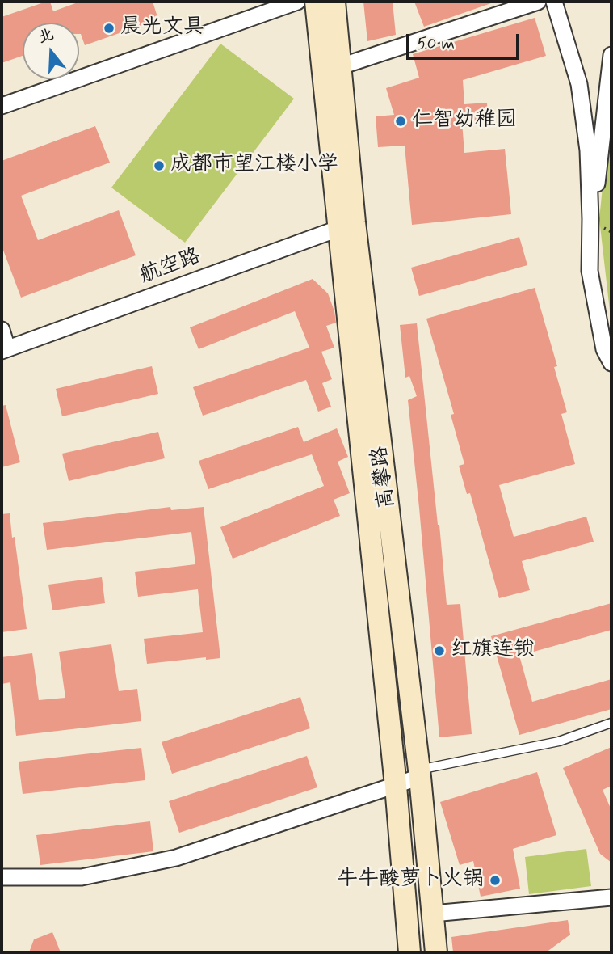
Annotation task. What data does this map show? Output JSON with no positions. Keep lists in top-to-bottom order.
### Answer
{
  "streets": {
    "main road": ["高攀路"],
    "street": ["航空路"]
  },
  "crossings": [
    ["航空路", "高攀路"]
  ],
  "places": [
    "晨光文具",
    "仁智幼稚园",
    "成都市望江楼小学",
    "红旗连锁",
    "牛牛酸萝卜火锅"
  ],
  "scale_bar": "50 m",
  "north": "top"
}
